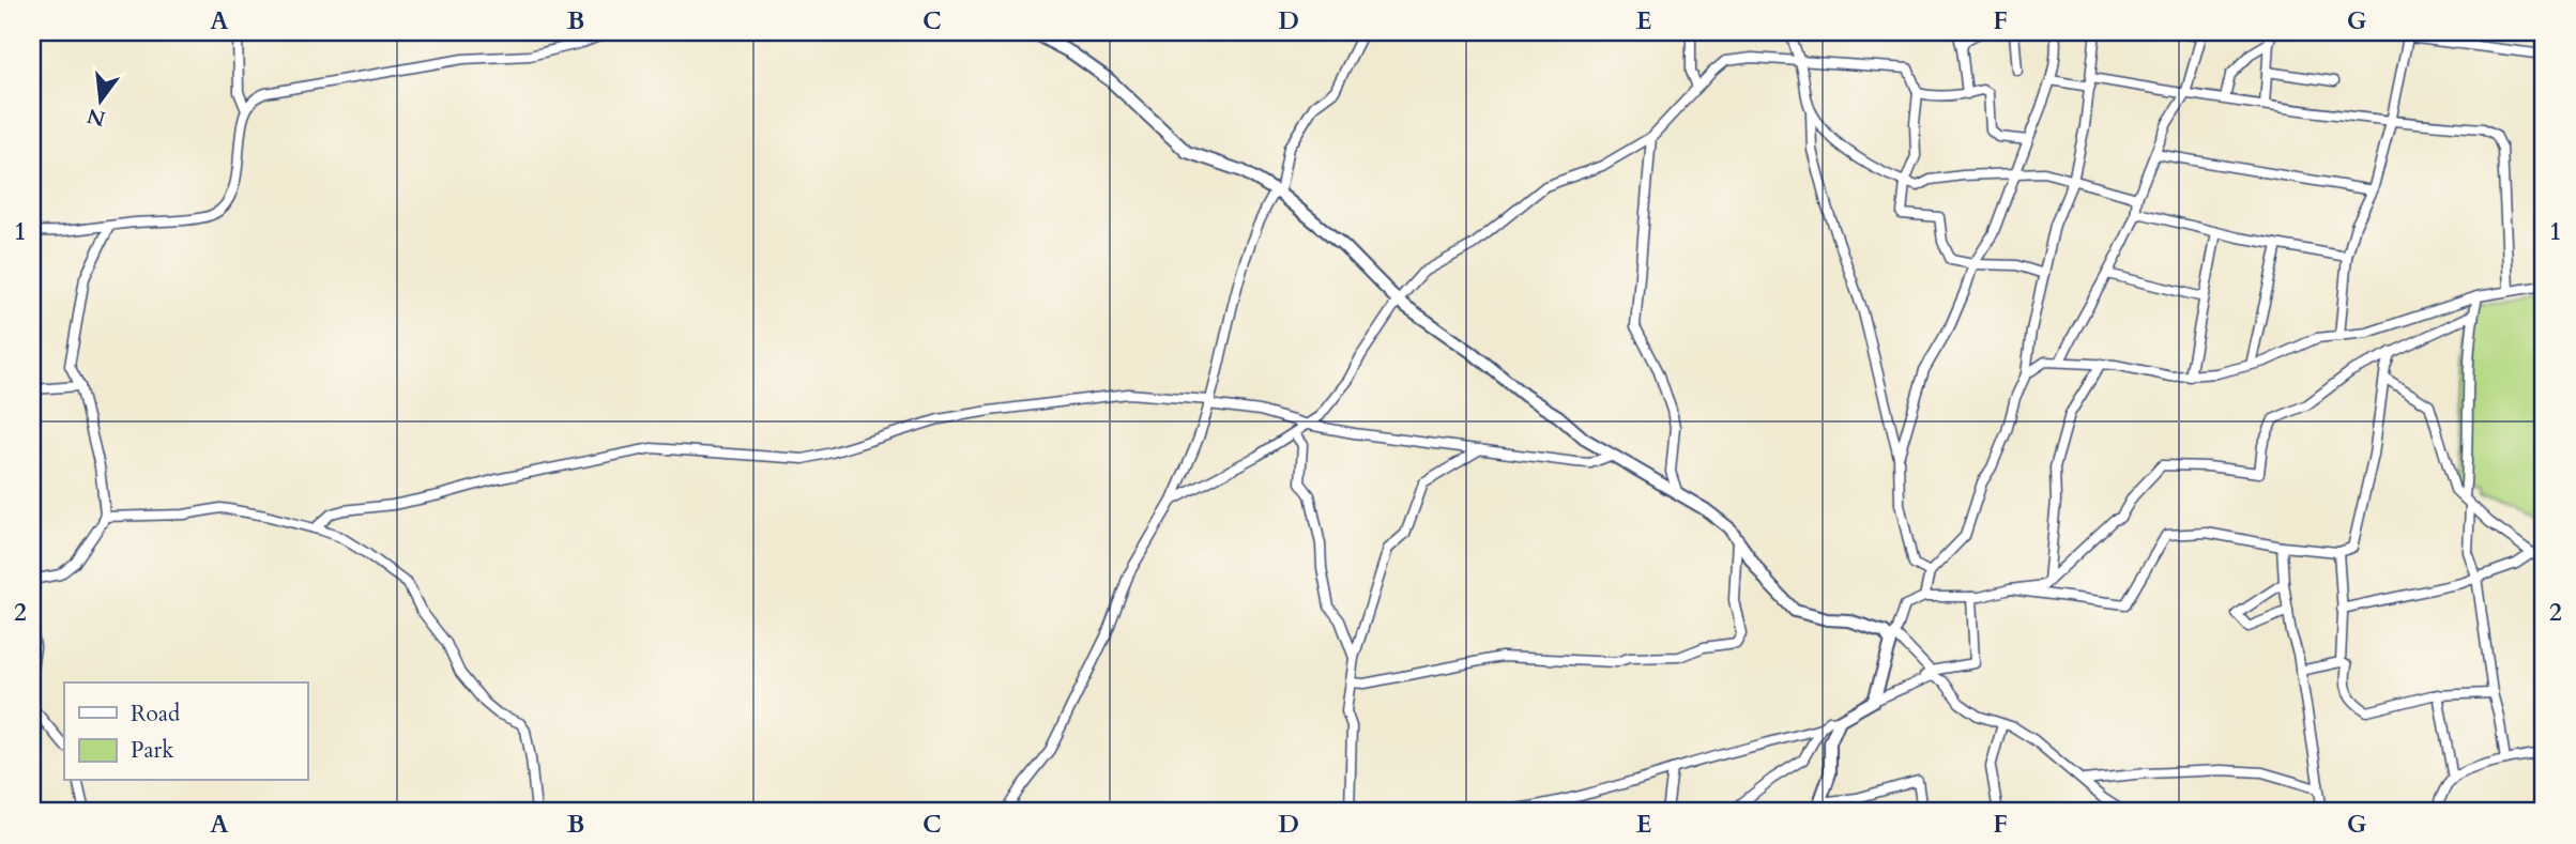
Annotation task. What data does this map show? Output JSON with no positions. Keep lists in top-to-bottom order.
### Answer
{
  "legend": ["Road", "Park"],
  "north": "bottom",
  "grid": {
    "columns": [
      "A",
      "B",
      "C",
      "D",
      "E",
      "F",
      "G"
    ],
    "rows": ["1", "2"]
  }
}
